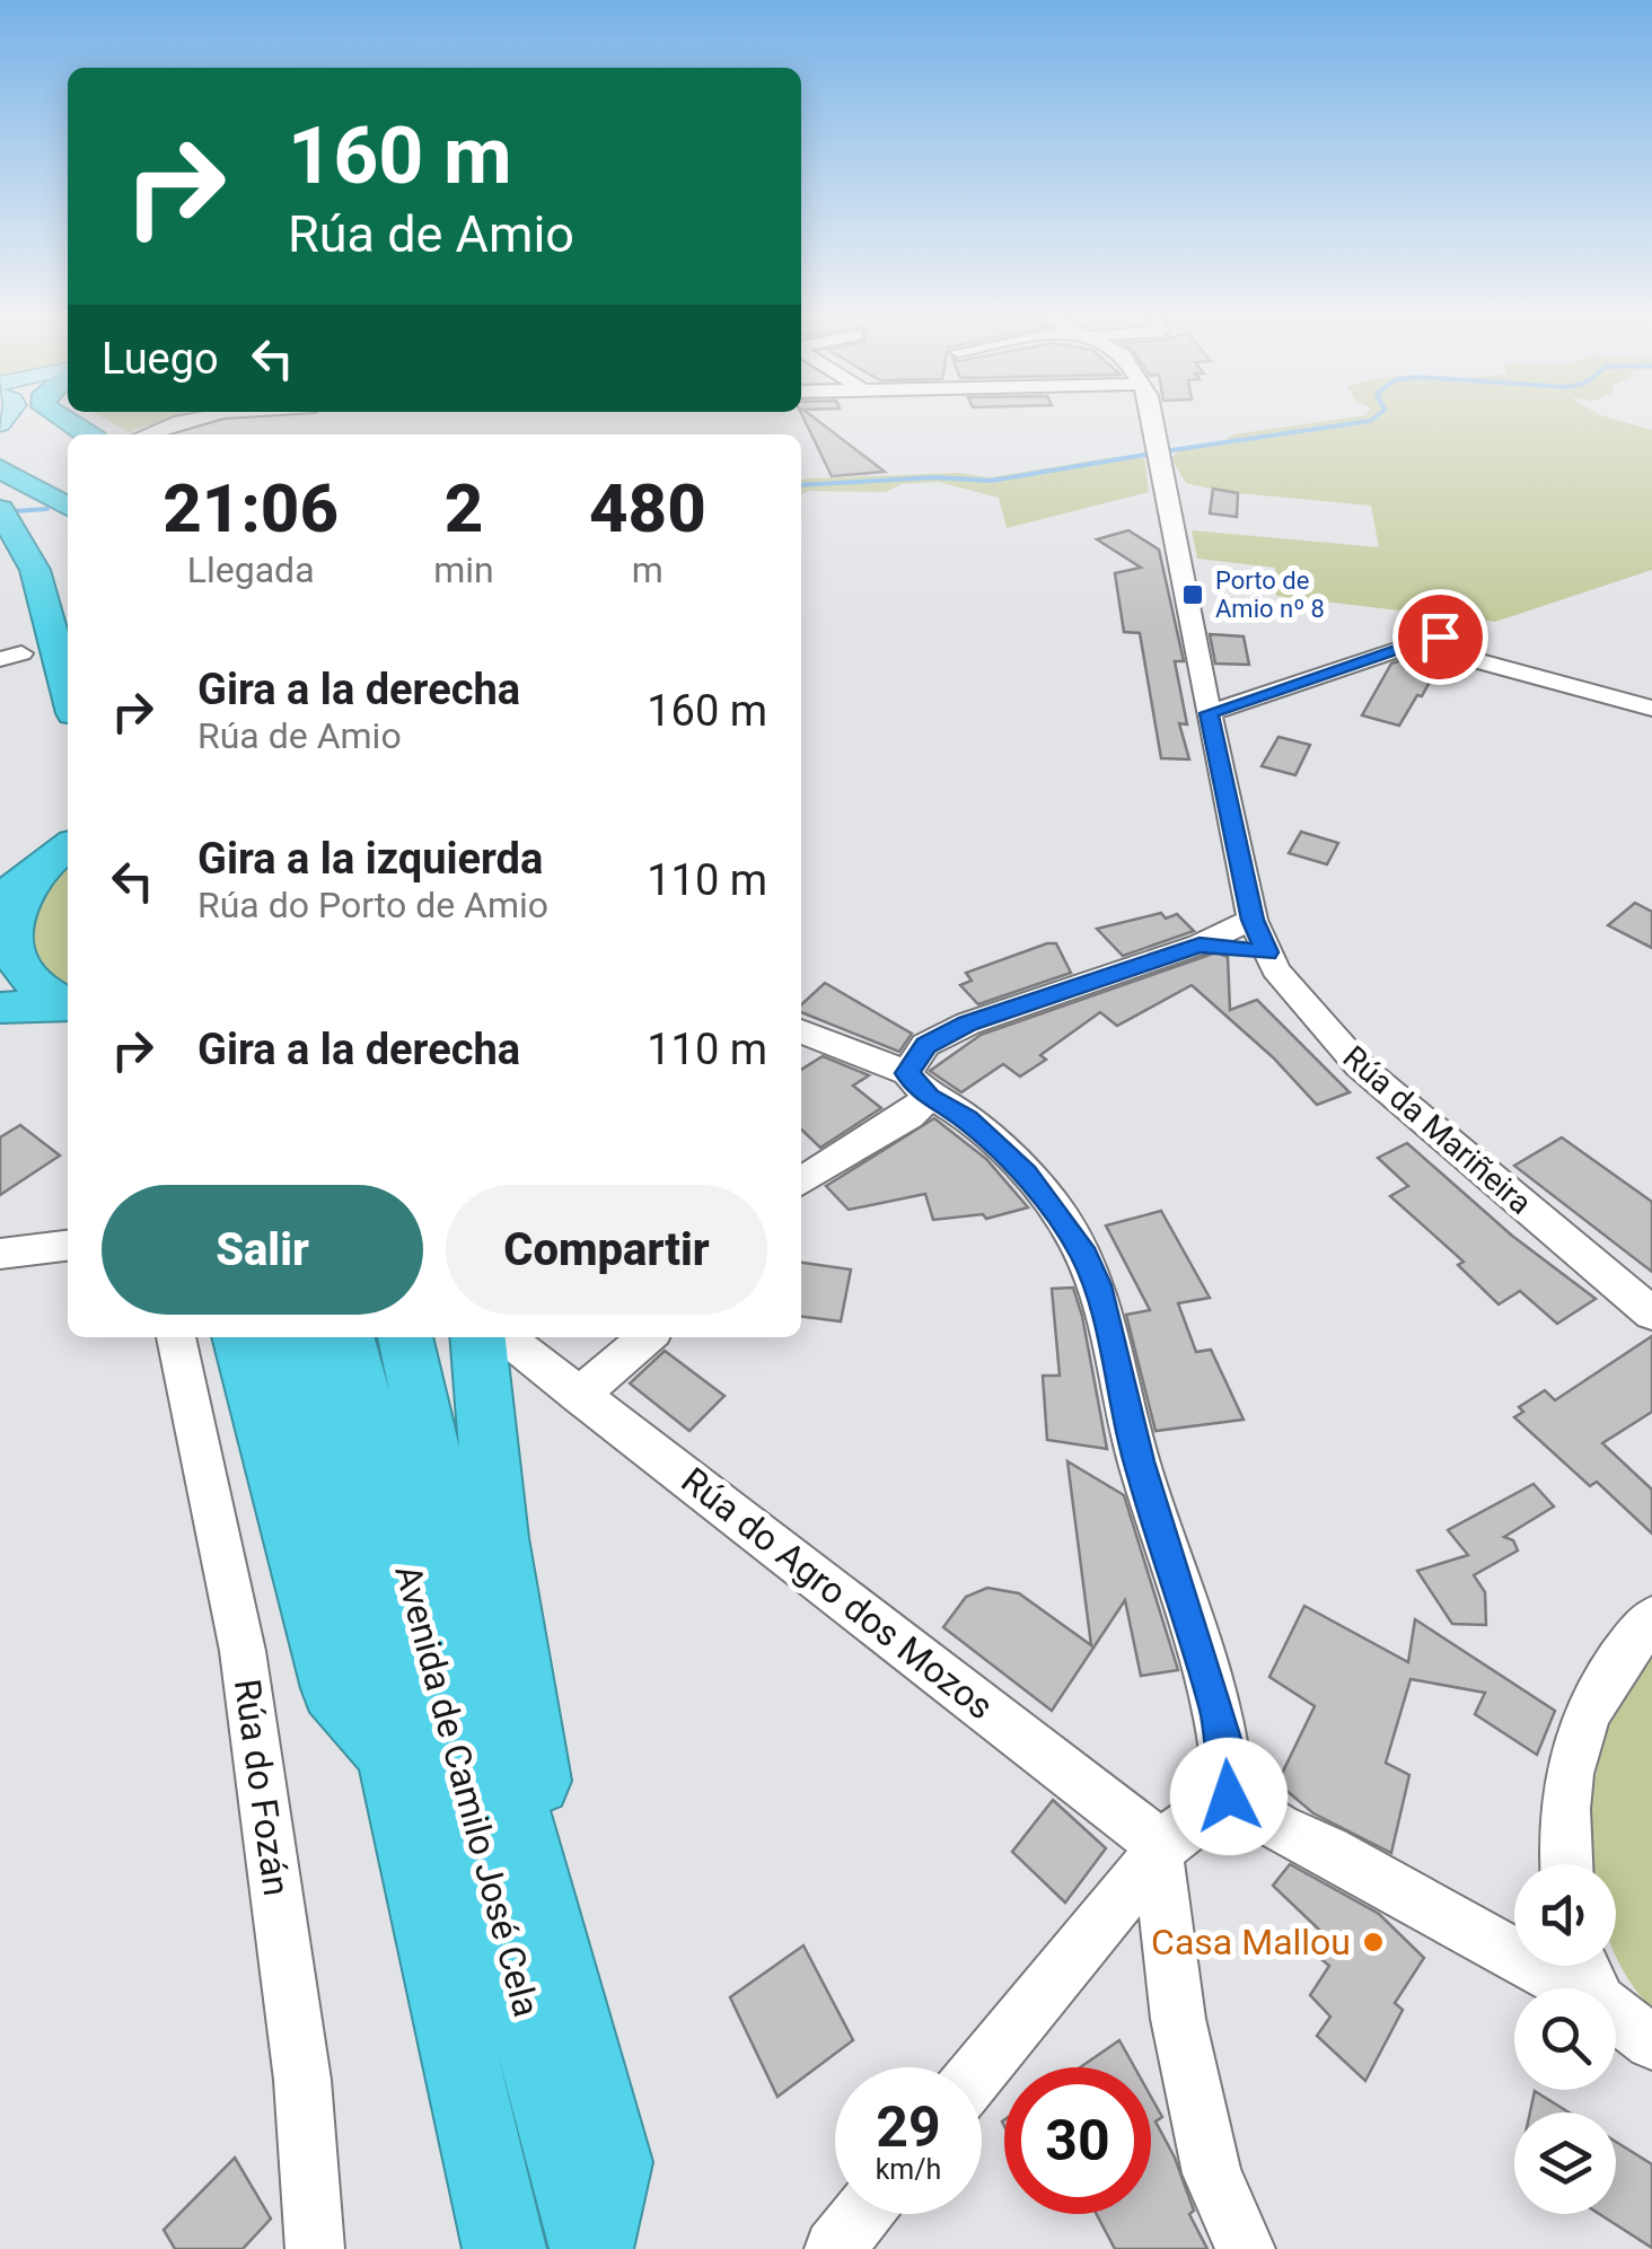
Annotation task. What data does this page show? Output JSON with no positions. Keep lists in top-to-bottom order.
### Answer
{
  "streets": {
    "highway": ["Avenida de Camilo José Cela"],
    "street": ["Rúa da Mariñeira", "Rúa do Agro dos Mozos", "Rúa do Fozán"]
  },
  "places": {
    "transit": ["Porto de Amio nº 8"],
    "other": ["Casa Mallou"]
  },
  "page": {
    "turn": ["160 m", "Rúa de Amio"],
    "then": "Luego",
    "eta": [
      "21:06",
      "Llegada",
      "2",
      "min",
      "480",
      "m"
    ],
    "list": [
      {
        "name": "Gira a la derecha",
        "note": "Rúa de Amio",
        "value": "160 m"
      },
      {
        "name": "Gira a la izquierda",
        "note": "Rúa do Porto de Amio",
        "value": "110 m"
      },
      {
        "name": "Gira a la derecha",
        "value": "110 m"
      }
    ],
    "buttons": ["Salir", "Compartir"],
    "speed": "29 km/h",
    "limit": "30"
  }
}
